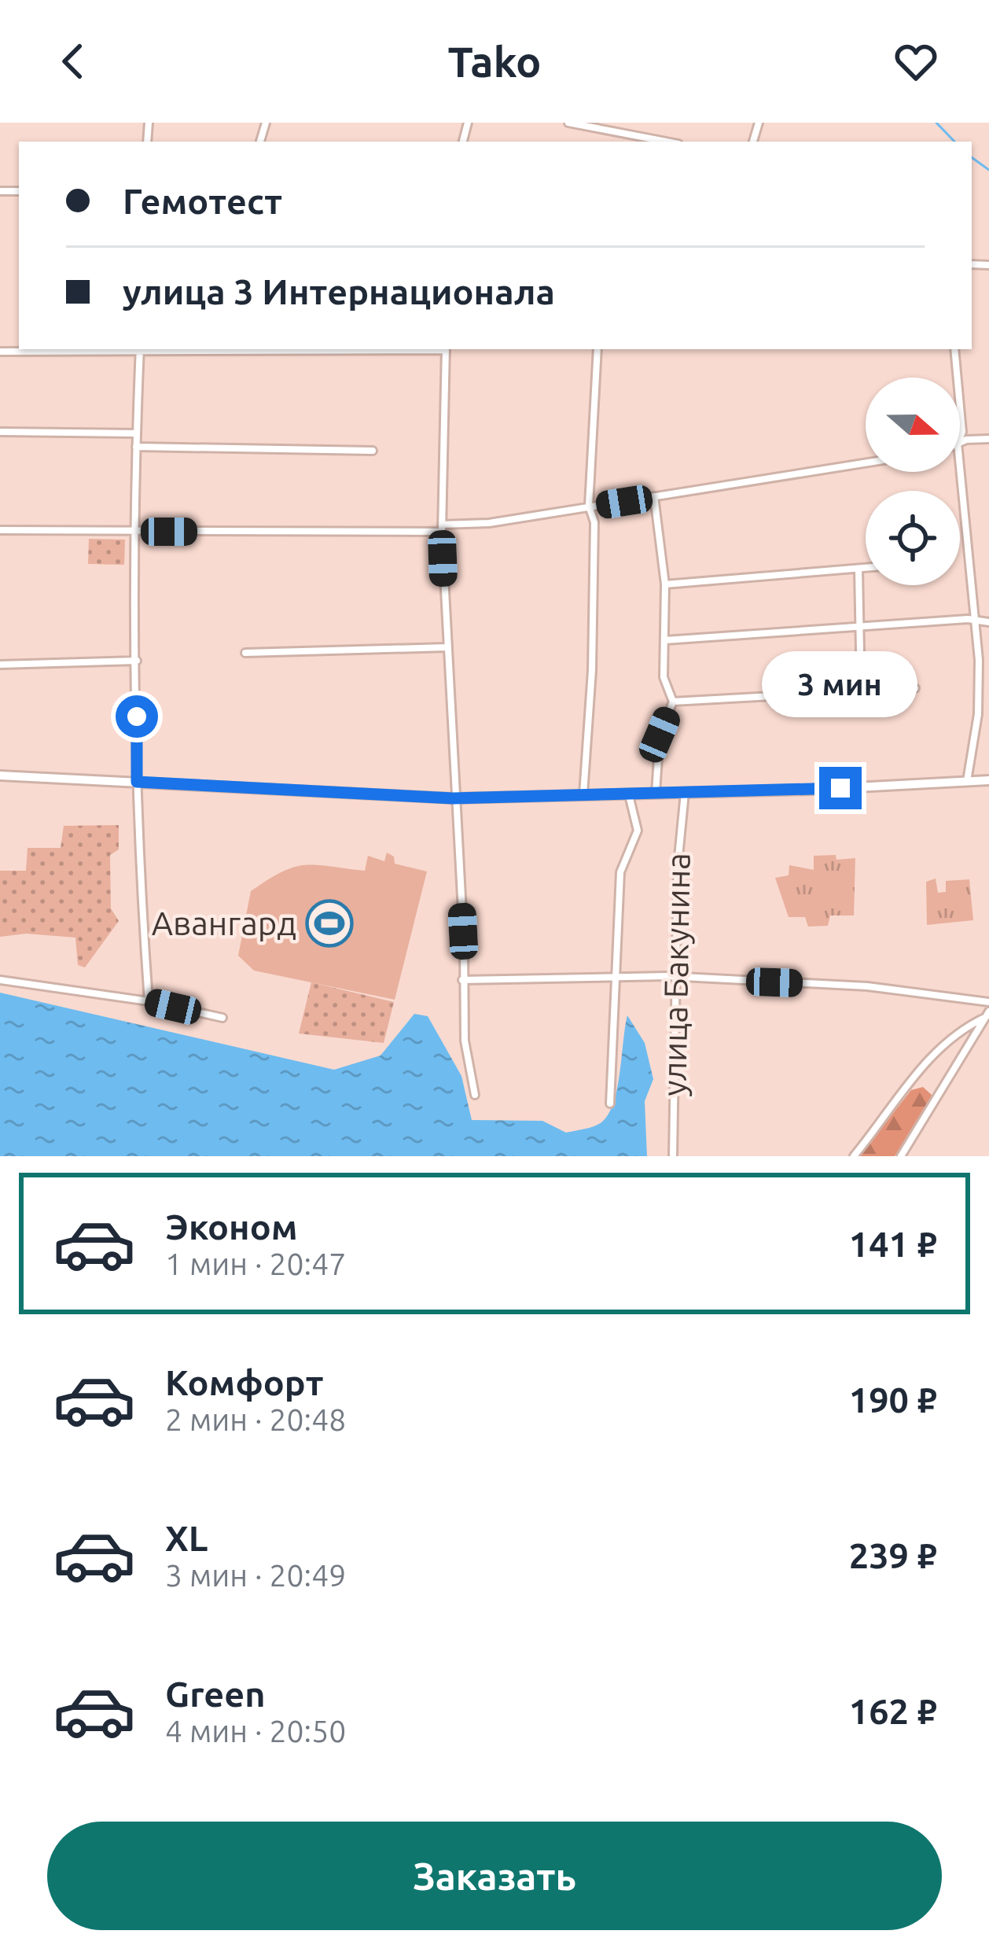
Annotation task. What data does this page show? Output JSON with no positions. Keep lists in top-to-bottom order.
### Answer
{
  "streets": {
    "street": ["улица Бакунина"]
  },
  "places": {
    "sports": ["Авангард"]
  },
  "north": "right",
  "page": {
    "header": "Tako",
    "banner": ["Гемотест", "улица 3 Интернационала"],
    "bubble": "3 мин",
    "list": [
      {
        "name": "Эконом",
        "note": "1 мин · 20:47",
        "value": "141 ₽"
      },
      {
        "name": "Комфорт",
        "note": "2 мин · 20:48",
        "value": "190 ₽"
      },
      {
        "name": "XL",
        "note": "3 мин · 20:49",
        "value": "239 ₽"
      },
      {
        "name": "Green",
        "note": "4 мин · 20:50",
        "value": "162 ₽"
      }
    ],
    "buttons": "Заказать"
  }
}
